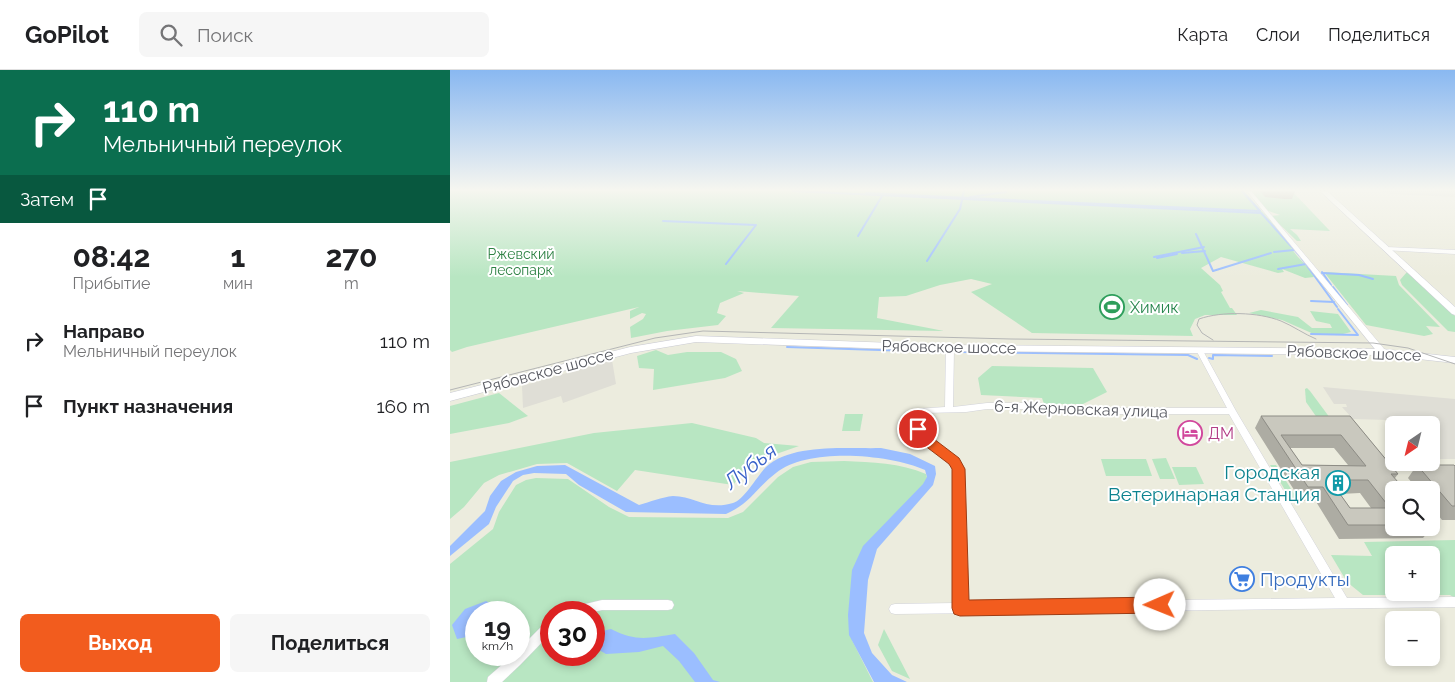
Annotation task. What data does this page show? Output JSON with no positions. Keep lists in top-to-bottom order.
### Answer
{
  "streets": {
    "main road": ["Рябовское шоссе"],
    "street": ["6-я Жерновская улица"]
  },
  "water": ["Лубья"],
  "parks": ["Ржевский лесопарк"],
  "places": {
    "sports": ["Химик"],
    "hotel": ["ДМ"],
    "building": ["Городская Ветеринарная Станция"],
    "supermarket": ["Продукты"]
  },
  "north": "bottom left",
  "page": {
    "header": "GoPilot",
    "search": "Поиск",
    "nav": ["Карта", "Слои", "Поделиться"],
    "turn": ["110 m", "Мельничный переулок"],
    "then": "Затем",
    "eta": [
      "08:42",
      "Прибытие",
      "1",
      "мин",
      "270",
      "m"
    ],
    "list": [
      {
        "name": "Направо",
        "note": "Мельничный переулок",
        "value": "110 m"
      },
      {
        "name": "Пункт назначения",
        "value": "160 m"
      }
    ],
    "map_buttons": ["+", "−"],
    "speed": "19 km/h",
    "limit": "30",
    "buttons": ["Выход", "Поделиться"]
  }
}
